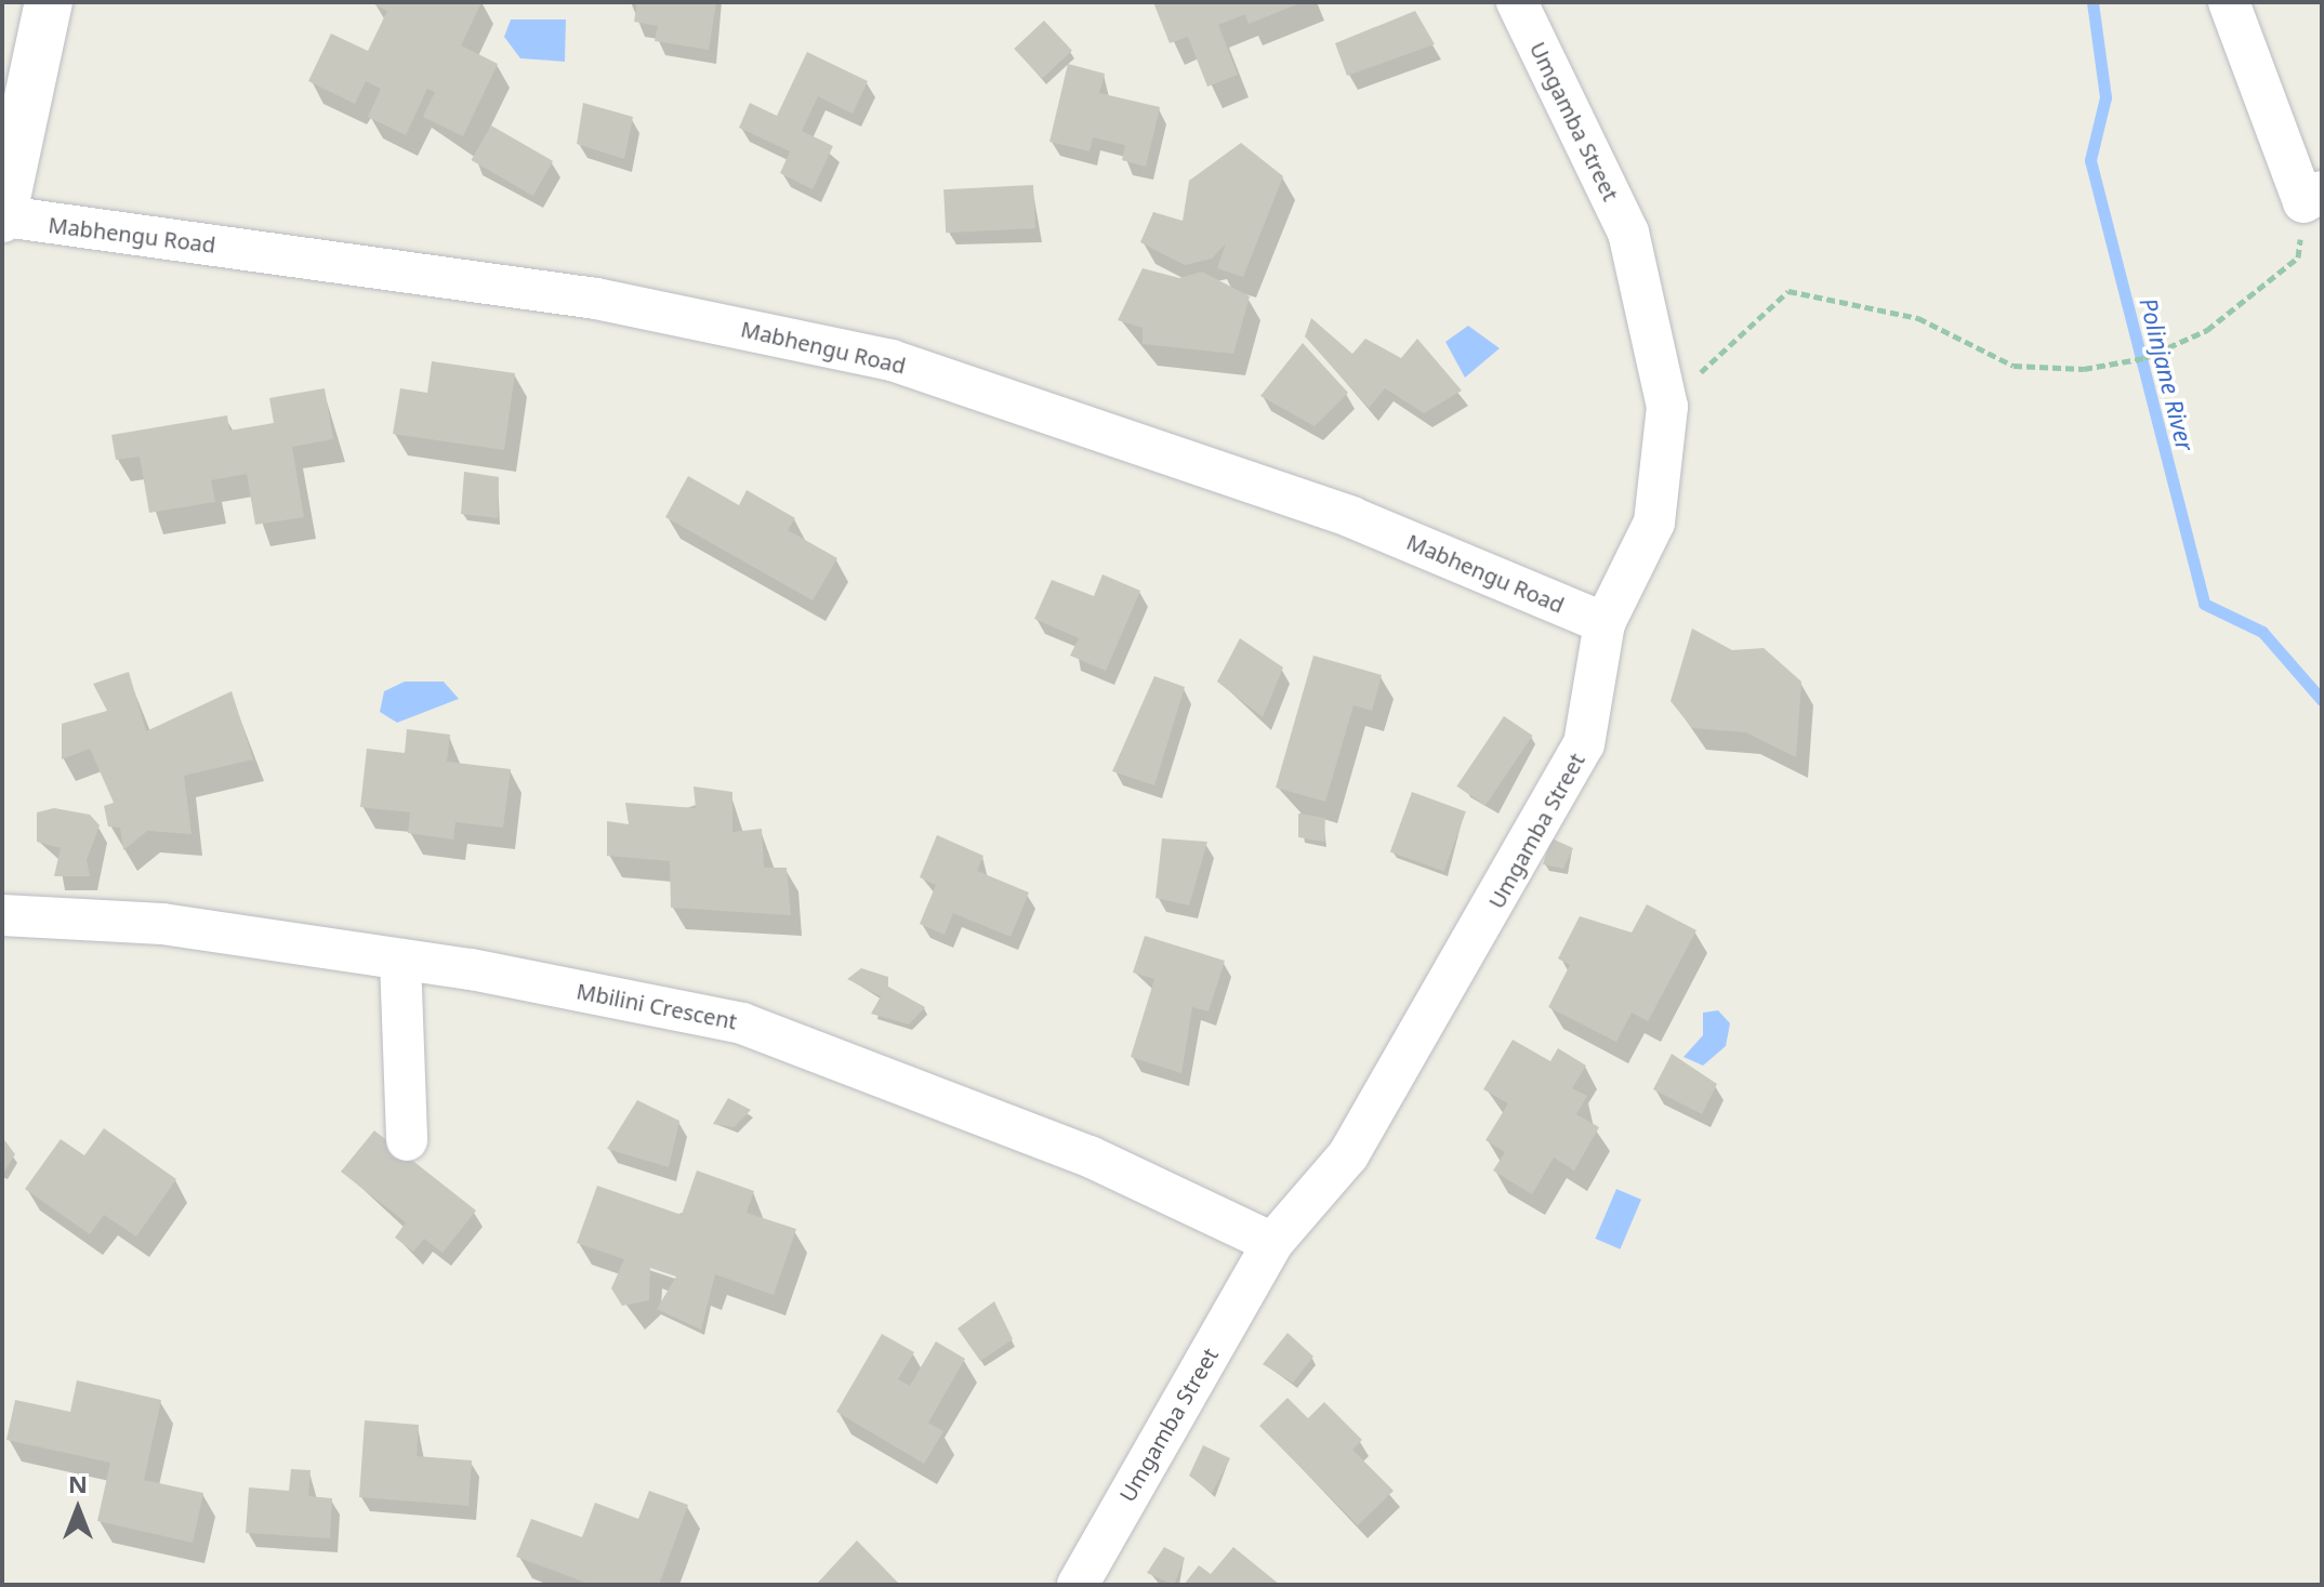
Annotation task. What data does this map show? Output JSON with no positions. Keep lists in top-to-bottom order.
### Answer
{
  "streets": {
    "street": ["Umgamba Street", "Mabhengu Road", "Mbilini Crescent"]
  },
  "crossings": [
    ["Umgamba Street", "Mabhengu Road"],
    ["Umgamba Street", "Mbilini Crescent"]
  ],
  "water": ["Polinjane River"],
  "north": "top"
}
